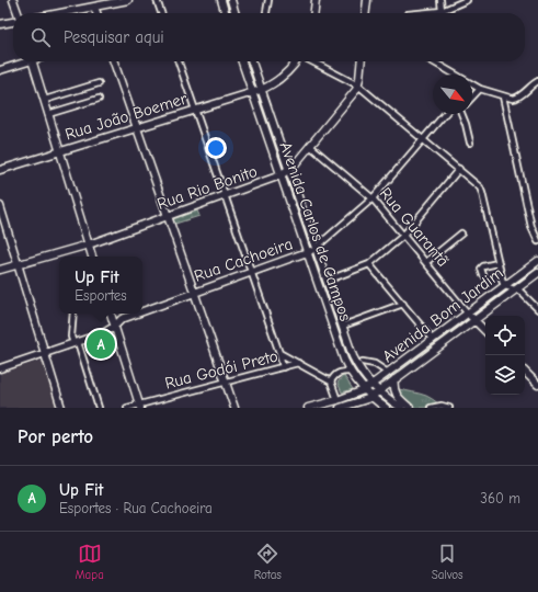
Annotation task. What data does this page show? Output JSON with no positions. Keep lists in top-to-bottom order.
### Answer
{
  "streets": {
    "main road": [
      "Rua João Boemer",
      "Rua Rio Bonito",
      "Rua Guarantã",
      "Avenida Carlos de Campos",
      "Rua Cachoeira",
      "Avenida Bom Jardim"
    ],
    "street": ["Rua Godói Preto"]
  },
  "crossings": [
    ["Rua João Boemer", "Avenida Carlos de Campos"],
    ["Rua Rio Bonito", "Rua Guarantã"],
    ["Rua Rio Bonito", "Avenida Carlos de Campos"],
    ["Rua Guarantã", "Rua Cachoeira"],
    ["Rua Guarantã", "Avenida Bom Jardim"],
    ["Avenida Carlos de Campos", "Rua Cachoeira"],
    ["Avenida Carlos de Campos", "Avenida Bom Jardim"]
  ],
  "north": "bottom right",
  "page": {
    "search": "Pesquisar aqui",
    "popup": ["Up Fit", "Esportes"],
    "pins": "A",
    "heading": "Por perto",
    "list": [
      {
        "mark": "A",
        "name": "Up Fit",
        "note": "Esportes · Rua Cachoeira",
        "value": "360 m"
      }
    ],
    "nav": ["Mapa", "Rotas", "Salvos"]
  }
}
